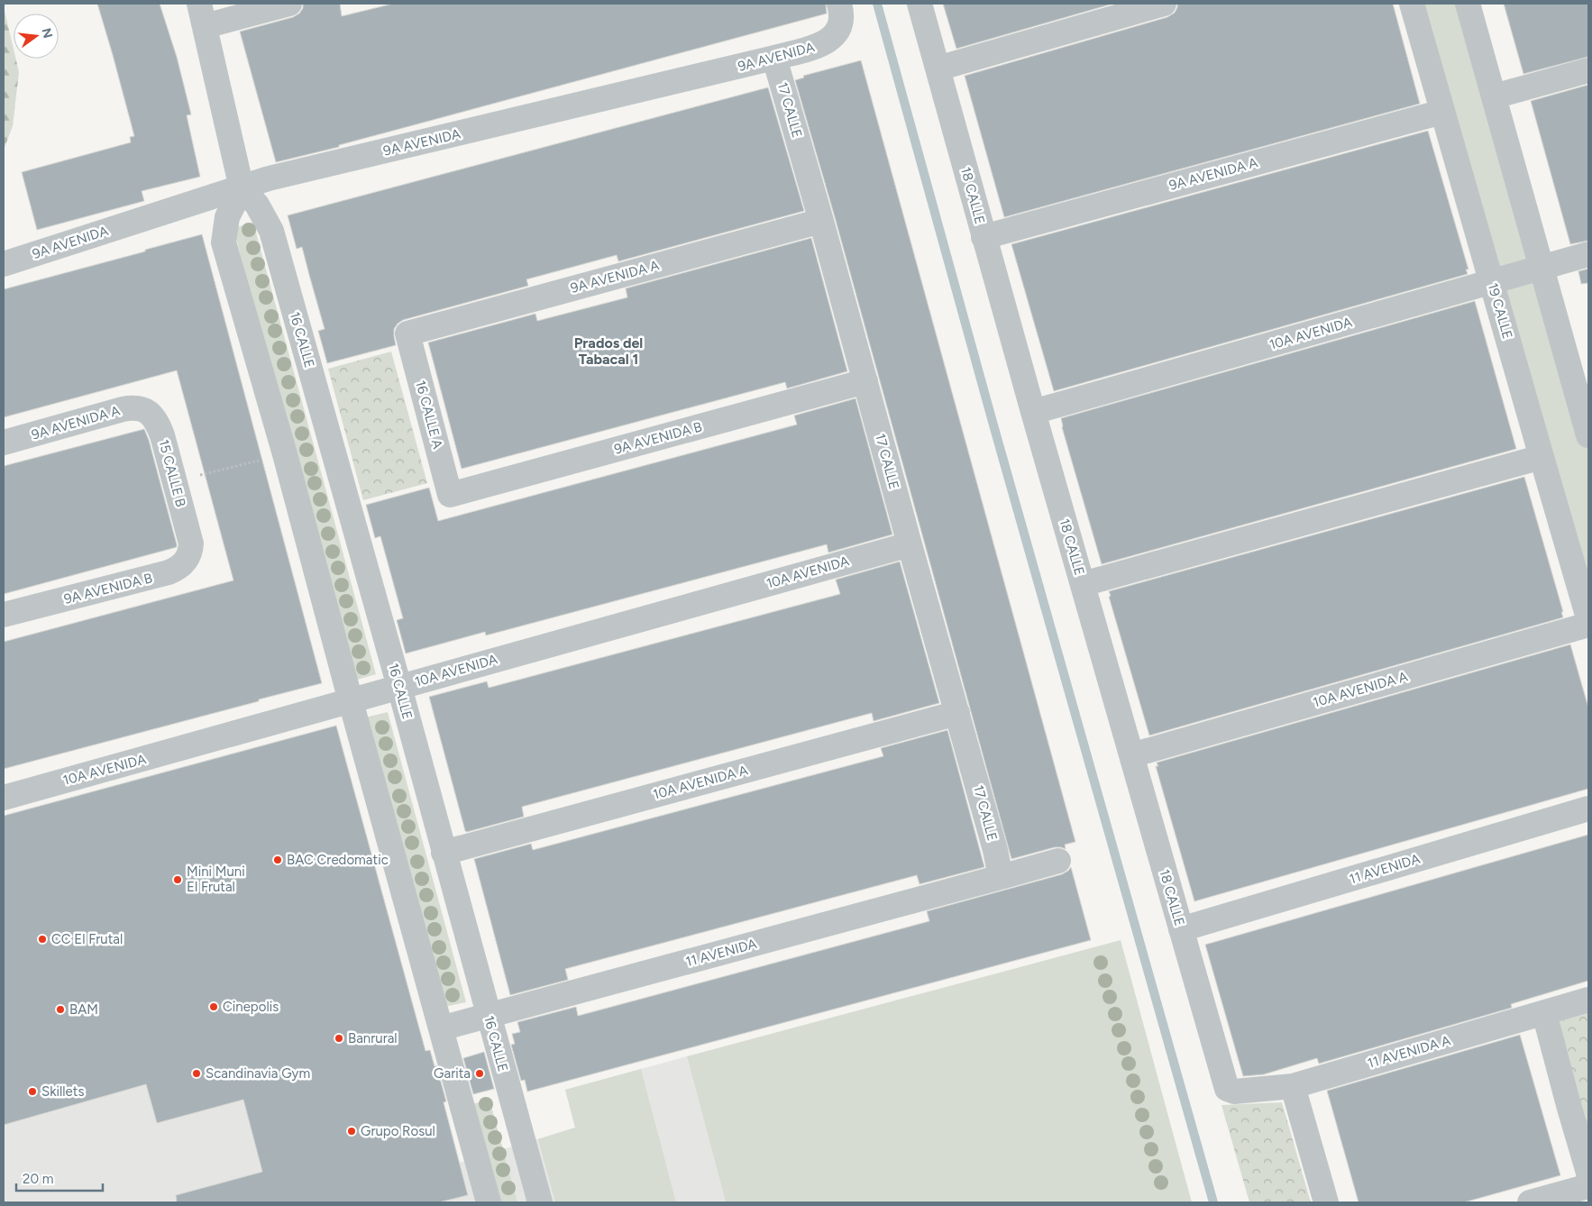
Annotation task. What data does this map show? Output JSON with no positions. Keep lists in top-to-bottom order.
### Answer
{
  "streets": {
    "street": [
      "9A AVENIDA",
      "17 CALLE",
      "9A AVENIDA A",
      "18 CALLE",
      "19 CALLE",
      "10A AVENIDA",
      "16 CALLE",
      "16 CALLE A",
      "9A AVENIDA B",
      "15 CALLE B",
      "10A AVENIDA A",
      "11 AVENIDA",
      "11 AVENIDA A"
    ]
  },
  "crossings": [
    ["9A AVENIDA", "17 CALLE"],
    ["9A AVENIDA", "16 CALLE"],
    ["17 CALLE", "9A AVENIDA A"],
    ["17 CALLE", "10A AVENIDA"],
    ["17 CALLE", "9A AVENIDA B"],
    ["17 CALLE", "10A AVENIDA A"],
    ["17 CALLE", "11 AVENIDA"],
    ["9A AVENIDA A", "18 CALLE"],
    ["9A AVENIDA A", "19 CALLE"],
    ["9A AVENIDA A", "16 CALLE A"],
    ["9A AVENIDA A", "15 CALLE B"],
    ["18 CALLE", "10A AVENIDA"],
    ["18 CALLE", "10A AVENIDA A"],
    ["18 CALLE", "11 AVENIDA"],
    ["18 CALLE", "11 AVENIDA A"],
    ["19 CALLE", "10A AVENIDA"],
    ["10A AVENIDA", "16 CALLE"],
    ["16 CALLE", "10A AVENIDA A"],
    ["16 CALLE", "11 AVENIDA"],
    ["16 CALLE A", "9A AVENIDA B"],
    ["9A AVENIDA B", "15 CALLE B"]
  ],
  "districts": ["Prados del Tabacal 1"],
  "places": [
    "BAC Credomatic",
    "Mini Muni El Frutal",
    "CC El Frutal",
    "Cinepolis",
    "BAM",
    "Banrural",
    "Scandinavia Gym",
    "Garita",
    "Skillets",
    "Grupo Rosul"
  ],
  "scale_bar": "20 m",
  "north": "right"
}
